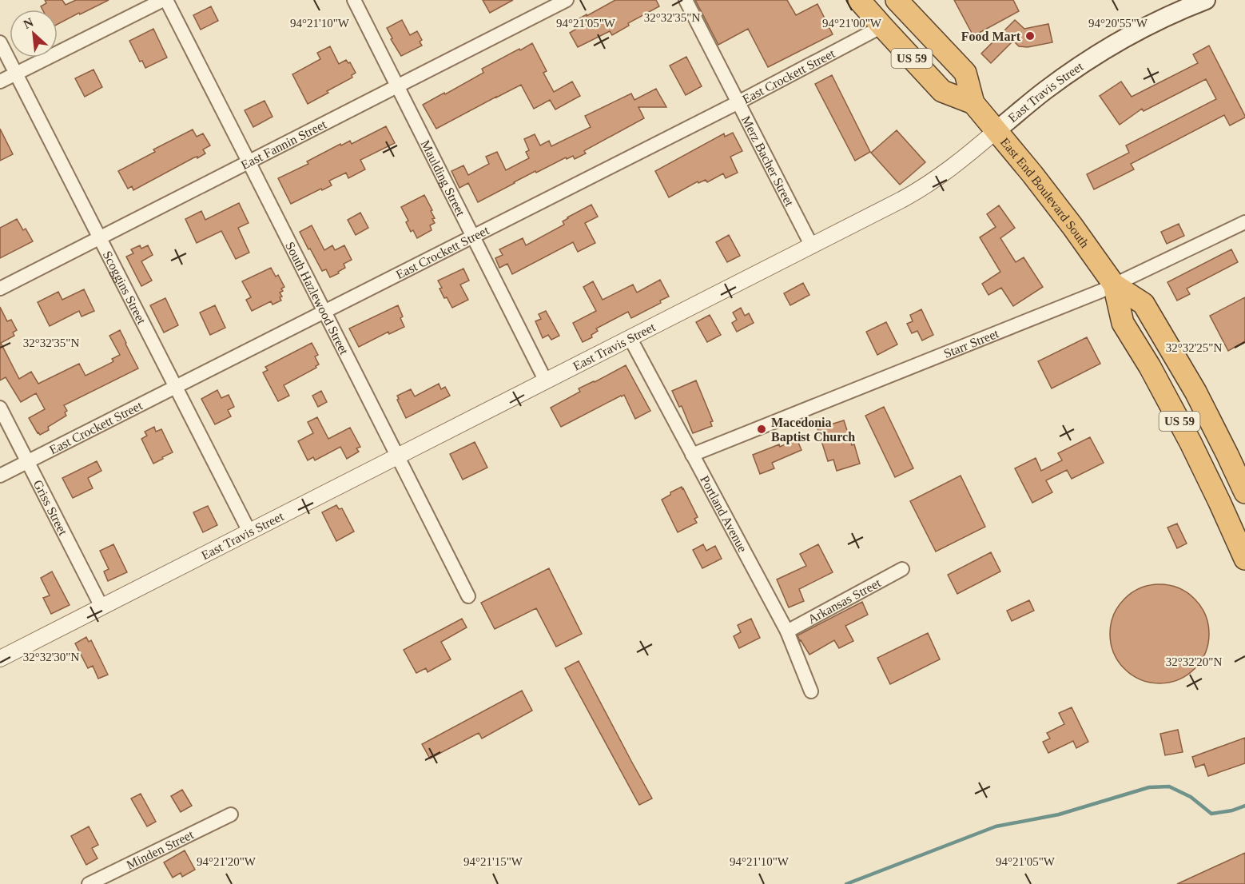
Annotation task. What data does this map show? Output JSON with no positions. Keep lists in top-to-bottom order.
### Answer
{
  "streets": {
    "highway": ["US 59", "East End Boulevard South"],
    "main road": ["East Travis Street"],
    "street": [
      "East Crockett Street",
      "East Fannin Street",
      "Merz Bacher Street",
      "Maulding Street",
      "Scoggins Street",
      "South Hazlewood Street",
      "Starr Street",
      "Griss Street",
      "Portland Avenue",
      "Arkansas Street",
      "Minden Street"
    ]
  },
  "crossings": [
    ["East Crockett Street", "Merz Bacher Street"],
    ["East Crockett Street", "Maulding Street"],
    ["East Crockett Street", "East End Boulevard South"],
    ["East Crockett Street", "Scoggins Street"],
    ["East Crockett Street", "South Hazlewood Street"],
    ["East Crockett Street", "Griss Street"],
    ["East Travis Street", "Merz Bacher Street"],
    ["East Travis Street", "Maulding Street"],
    ["East Travis Street", "East End Boulevard South"],
    ["East Travis Street", "Scoggins Street"],
    ["East Travis Street", "South Hazlewood Street"],
    ["East Travis Street", "Griss Street"],
    ["East Travis Street", "Portland Avenue"],
    ["East Fannin Street", "Maulding Street"],
    ["East Fannin Street", "Scoggins Street"],
    ["East Fannin Street", "South Hazlewood Street"],
    ["East End Boulevard South", "Starr Street"],
    ["Starr Street", "Portland Avenue"],
    ["Portland Avenue", "Arkansas Street"]
  ],
  "places": ["Food Mart", "Macedonia Baptist Church"],
  "north": "top left",
  "coordinates": [
    "32°32'35\"N",
    "94°21'10\"W",
    "94°21'05\"W",
    "94°21'00\"W",
    "94°20'55\"W",
    "32°32'25\"N",
    "32°32'30\"N",
    "32°32'20\"N",
    "94°21'20\"W",
    "94°21'15\"W"
  ]
}
